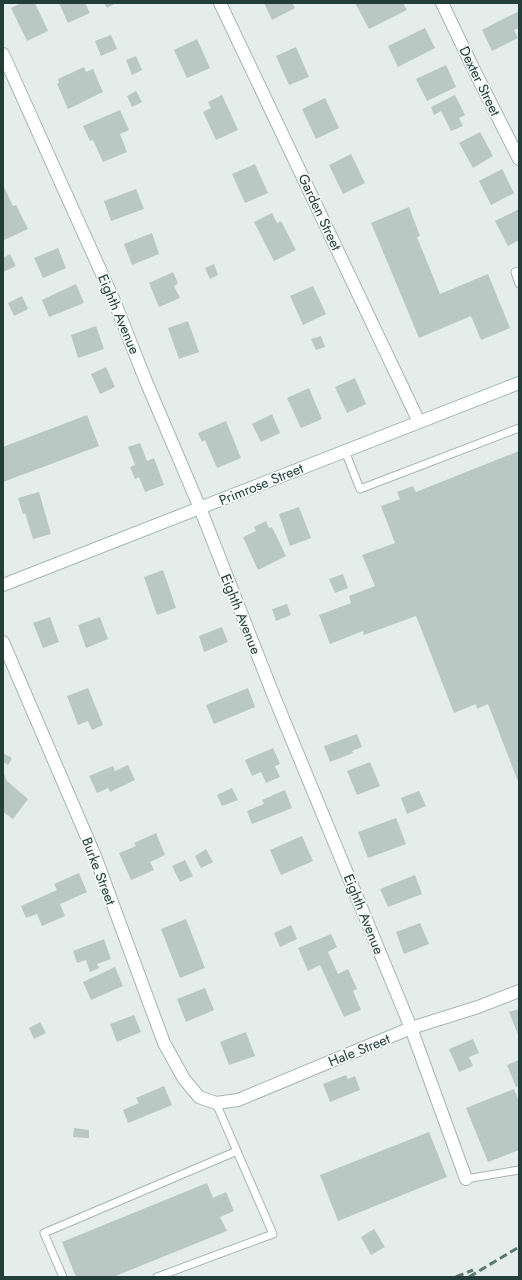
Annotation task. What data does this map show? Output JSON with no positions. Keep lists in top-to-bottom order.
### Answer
{
  "streets": {
    "street": [
      "Dexter Street",
      "Garden Street",
      "Eighth Avenue",
      "Primrose Street",
      "Burke Street",
      "Hale Street"
    ]
  },
  "crossings": [
    ["Garden Street", "Primrose Street"],
    ["Eighth Avenue", "Primrose Street"],
    ["Eighth Avenue", "Hale Street"],
    ["Burke Street", "Hale Street"]
  ]
}
